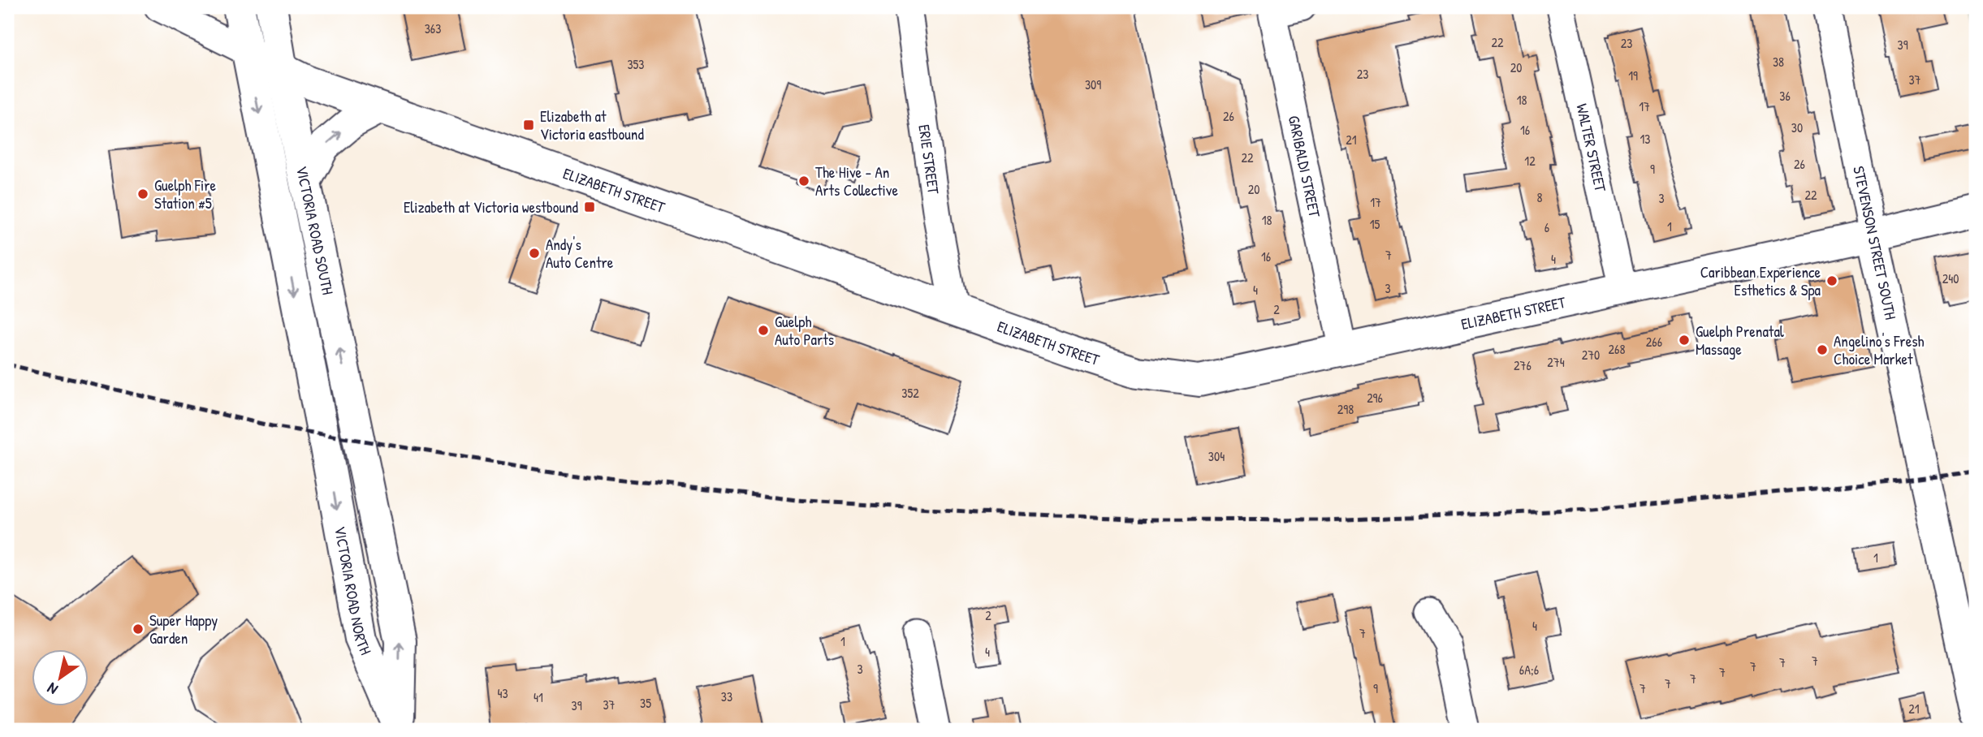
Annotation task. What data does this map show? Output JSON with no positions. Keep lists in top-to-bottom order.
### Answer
{
  "streets": {
    "main road": [
      "ELIZABETH STREET",
      "VICTORIA ROAD SOUTH",
      "STEVENSON STREET SOUTH",
      "VICTORIA ROAD NORTH"
    ],
    "street": ["WALTER STREET", "ERIE STREET", "GARIBALDI STREET"]
  },
  "crossings": [
    ["WALTER STREET", "ELIZABETH STREET"],
    ["ERIE STREET", "ELIZABETH STREET"],
    ["GARIBALDI STREET", "ELIZABETH STREET"],
    ["ELIZABETH STREET", "VICTORIA ROAD SOUTH"],
    ["ELIZABETH STREET", "STEVENSON STREET SOUTH"],
    ["VICTORIA ROAD SOUTH", "VICTORIA ROAD NORTH"]
  ],
  "places": {
    "transit": ["Elizabeth at Victoria eastbound", "Elizabeth at Victoria westbound"],
    "other": [
      "The Hive - An Arts Collective",
      "Guelph Fire Station #5",
      "Andy's Auto Centre",
      "Caribbean Experience Esthetics & Spa",
      "Guelph Auto Parts",
      "Guelph Prenatal Massage",
      "Angelino's Fresh Choice Market",
      "Super Happy Garden"
    ]
  },
  "house_numbers": [
    "363",
    "22",
    "23",
    "39",
    "38",
    "353",
    "20",
    "23",
    "19",
    "37",
    "309",
    "36",
    "18",
    "17",
    "26",
    "30",
    "16",
    "13",
    "21",
    "22",
    "12",
    "26",
    "9",
    "20",
    "22",
    "8",
    "3",
    "17",
    "18",
    "15",
    "1",
    "6",
    "7",
    "16",
    "4",
    "240",
    "3",
    "4",
    "2",
    "266",
    "268",
    "270",
    "274",
    "276",
    "352",
    "296",
    "298",
    "304",
    "1",
    "2",
    "4",
    "7",
    "1",
    "4",
    "7",
    "7",
    "7",
    "3",
    "6A;6",
    "7",
    "7",
    "7",
    "9",
    "7",
    "43",
    "33",
    "41",
    "35",
    "37",
    "39",
    "21"
  ],
  "north": "bottom left"
}
